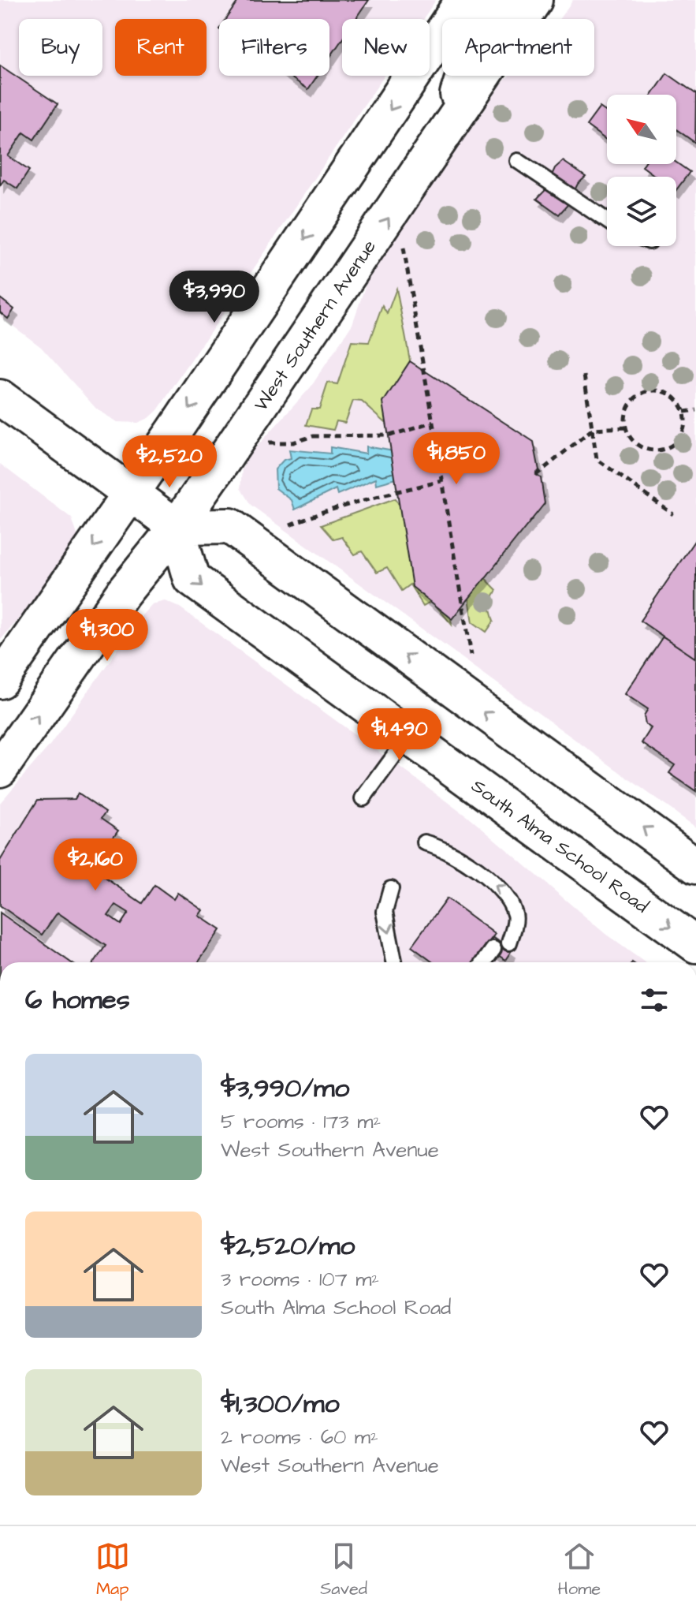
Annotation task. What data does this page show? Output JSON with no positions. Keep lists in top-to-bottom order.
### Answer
{
  "streets": {
    "main road": ["West Southern Avenue", "South Alma School Road"]
  },
  "crossings": [
    ["West Southern Avenue", "South Alma School Road"]
  ],
  "north": "top left",
  "page": {
    "chip": [
      "Buy",
      "Rent",
      "Filters",
      "New",
      "Apartment"
    ],
    "price": [
      "$3,990",
      "$1,850",
      "$2,520",
      "$1,300",
      "$1,490",
      "$2,160"
    ],
    "heading": "6 homes",
    "list": [
      {
        "name": "$3,990/mo",
        "note": "5 rooms · 173 m² · West Southern Avenue"
      },
      {
        "name": "$2,520/mo",
        "note": "3 rooms · 107 m² · South Alma School Road"
      },
      {
        "name": "$1,300/mo",
        "note": "2 rooms · 60 m² · West Southern Avenue"
      }
    ],
    "tabs": ["Map", "Saved", "Home"]
  }
}
